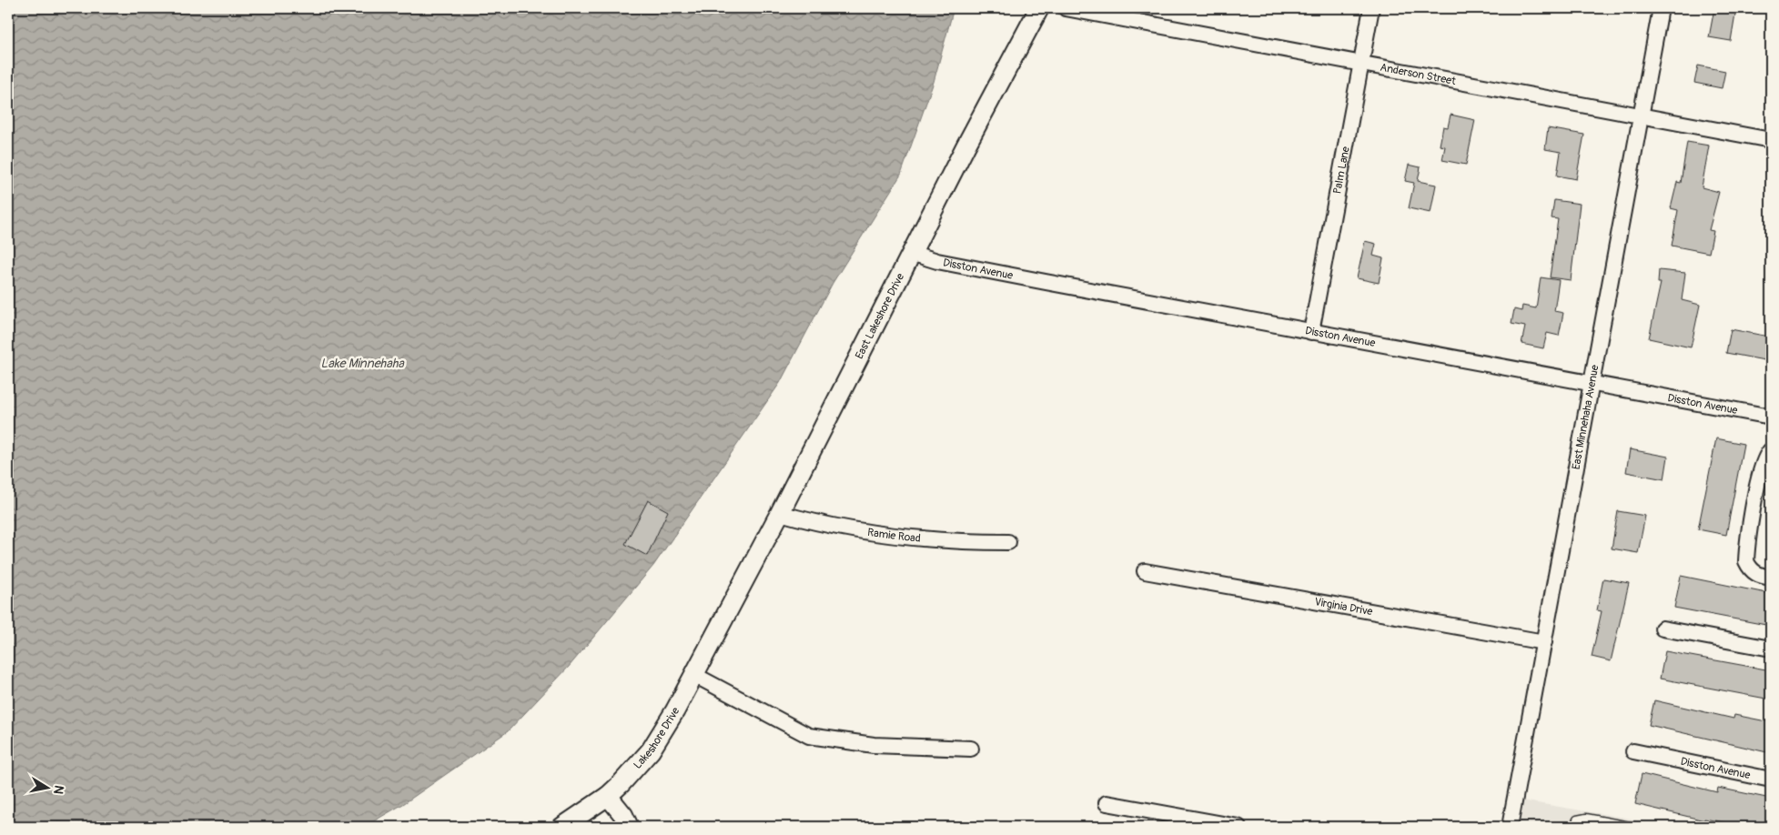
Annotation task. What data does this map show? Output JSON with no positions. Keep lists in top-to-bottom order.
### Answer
{
  "streets": {
    "street": [
      "Anderson Street",
      "Palm Lane",
      "Disston Avenue",
      "East Lakeshore Drive",
      "East Minnehaha Avenue",
      "Ramie Road",
      "Virginia Drive",
      "Lakeshore Drive"
    ]
  },
  "crossings": [
    ["Anderson Street", "Palm Lane"],
    ["Anderson Street", "East Minnehaha Avenue"],
    ["Palm Lane", "Disston Avenue"],
    ["Disston Avenue", "East Lakeshore Drive"],
    ["Disston Avenue", "East Minnehaha Avenue"],
    ["East Lakeshore Drive", "Ramie Road"],
    ["East Lakeshore Drive", "Lakeshore Drive"],
    ["East Minnehaha Avenue", "Virginia Drive"]
  ],
  "water": ["Lake Minnehaha"],
  "north": "right"
}
